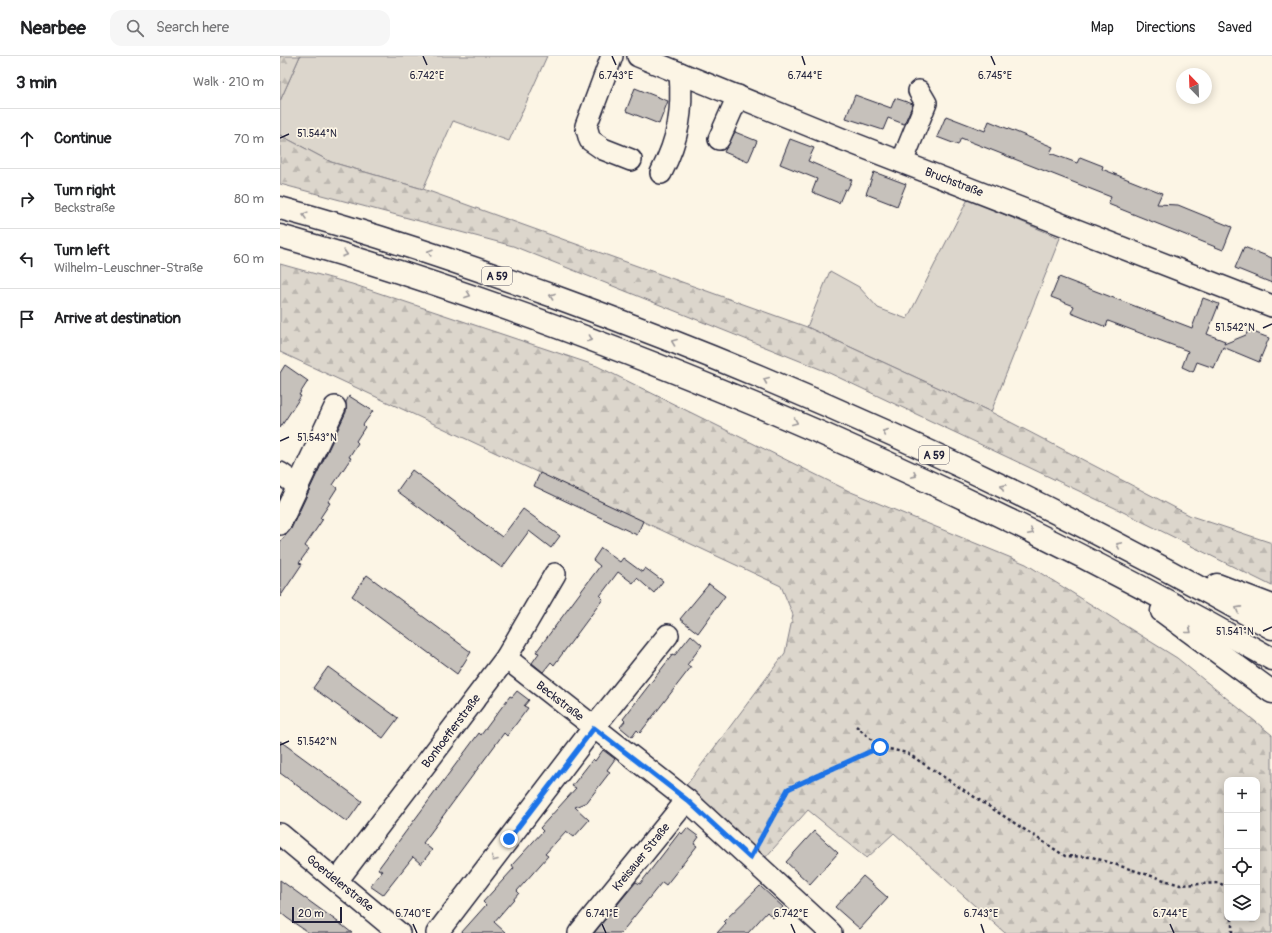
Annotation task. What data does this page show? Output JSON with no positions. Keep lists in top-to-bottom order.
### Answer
{
  "streets": {
    "highway": ["A 59"],
    "street": [
      "Bruchstraße",
      "Beckstraße",
      "Bonhoefferstraße",
      "Kreisauer Straße",
      "Goerdelerstraße"
    ]
  },
  "crossings": [
    ["Beckstraße", "Bonhoefferstraße"],
    ["Beckstraße", "Kreisauer Straße"],
    ["Bonhoefferstraße", "Goerdelerstraße"]
  ],
  "scale_bar": "20 m",
  "north": "top left",
  "page": {
    "header": "Nearbee",
    "search": "Search here",
    "nav": ["Map", "Directions", "Saved"],
    "heading": ["3 min", "Walk · 210 m"],
    "list": [
      ["Continue", "70 m"],
      ["Turn right", "Beckstraße", "80 m"],
      ["Turn left", "Wilhelm-Leuschner-Straße", "60 m"],
      "Arrive at destination"
    ],
    "map_buttons": ["+", "−"],
    "scale": "20 m"
  },
  "coordinates": [
    "6.742°E",
    "6.743°E",
    "6.744°E",
    "6.745°E",
    "51.544°N",
    "51.542°N",
    "51.543°N",
    "51.541°N",
    "6.740°E",
    "6.741°E"
  ]
}
